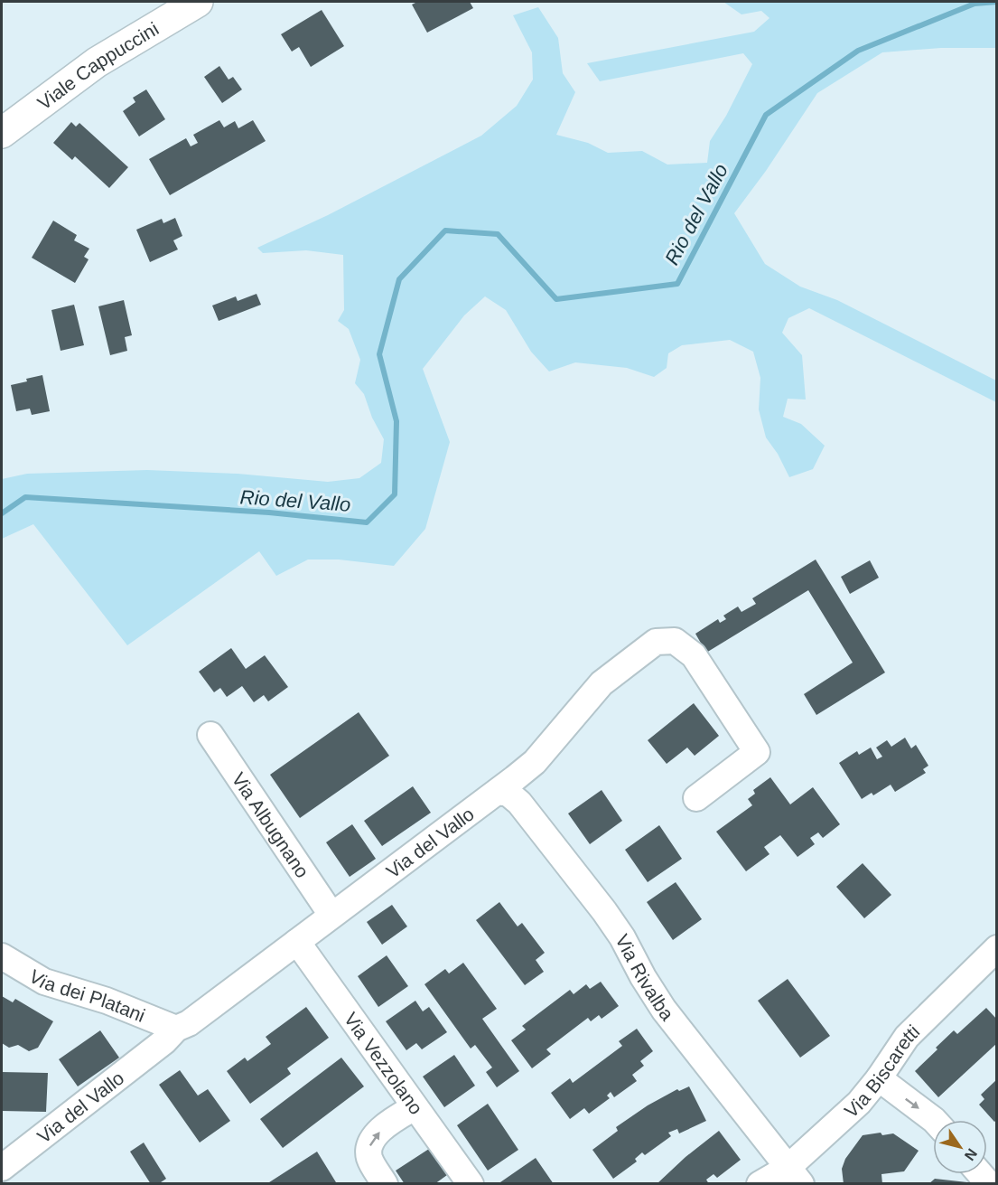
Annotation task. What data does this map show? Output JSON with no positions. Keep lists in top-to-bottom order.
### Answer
{
  "streets": {
    "main road": ["Viale Cappuccini"],
    "street": [
      "Via Albugnano",
      "Via del Vallo",
      "Via Rivalba",
      "Via dei Platani",
      "Via Vezzolano",
      "Via Biscaretti"
    ]
  },
  "crossings": [
    ["Via Albugnano", "Via del Vallo"],
    ["Via del Vallo", "Via Rivalba"],
    ["Via del Vallo", "Via dei Platani"],
    ["Via del Vallo", "Via Vezzolano"],
    ["Via Rivalba", "Via Biscaretti"]
  ],
  "water": ["Rio del Vallo"],
  "north": "bottom right"
}
